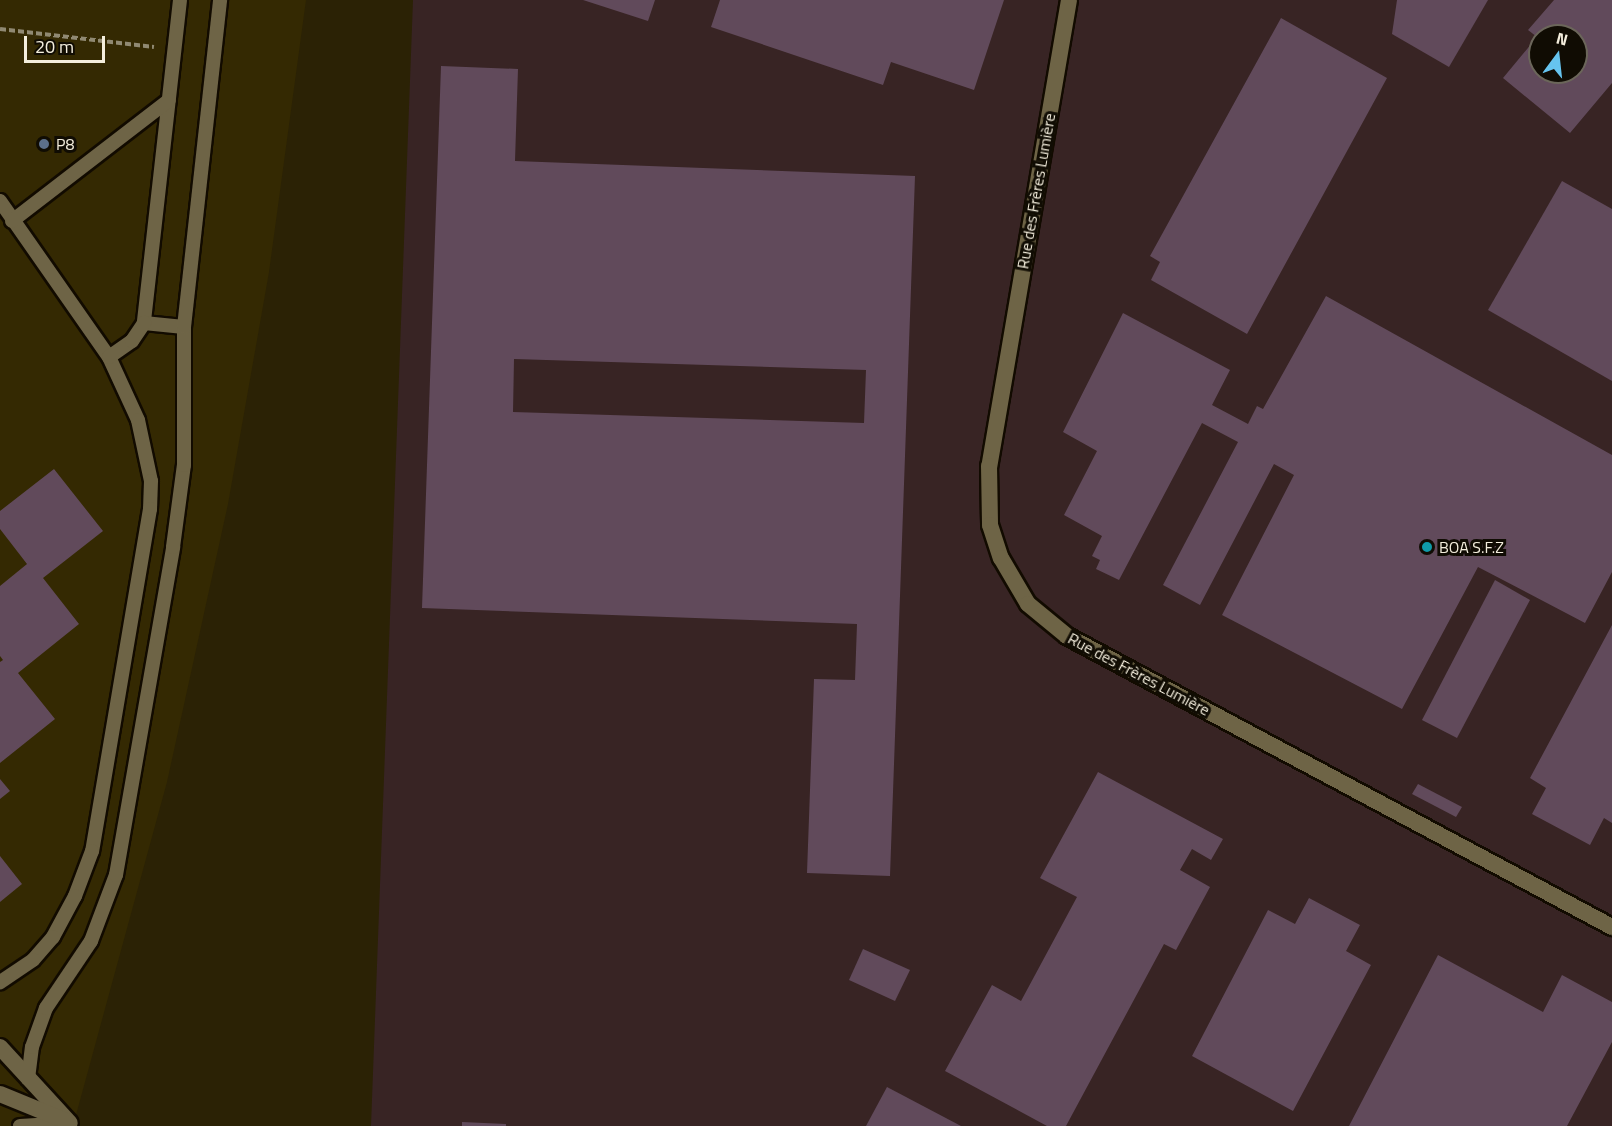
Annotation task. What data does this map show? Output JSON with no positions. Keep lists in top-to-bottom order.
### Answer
{
  "streets": {
    "street": ["Rue des Frères Lumière"]
  },
  "places": ["P8", "BOA S.F.Z"],
  "scale_bar": "20 m",
  "north": "top"
}
